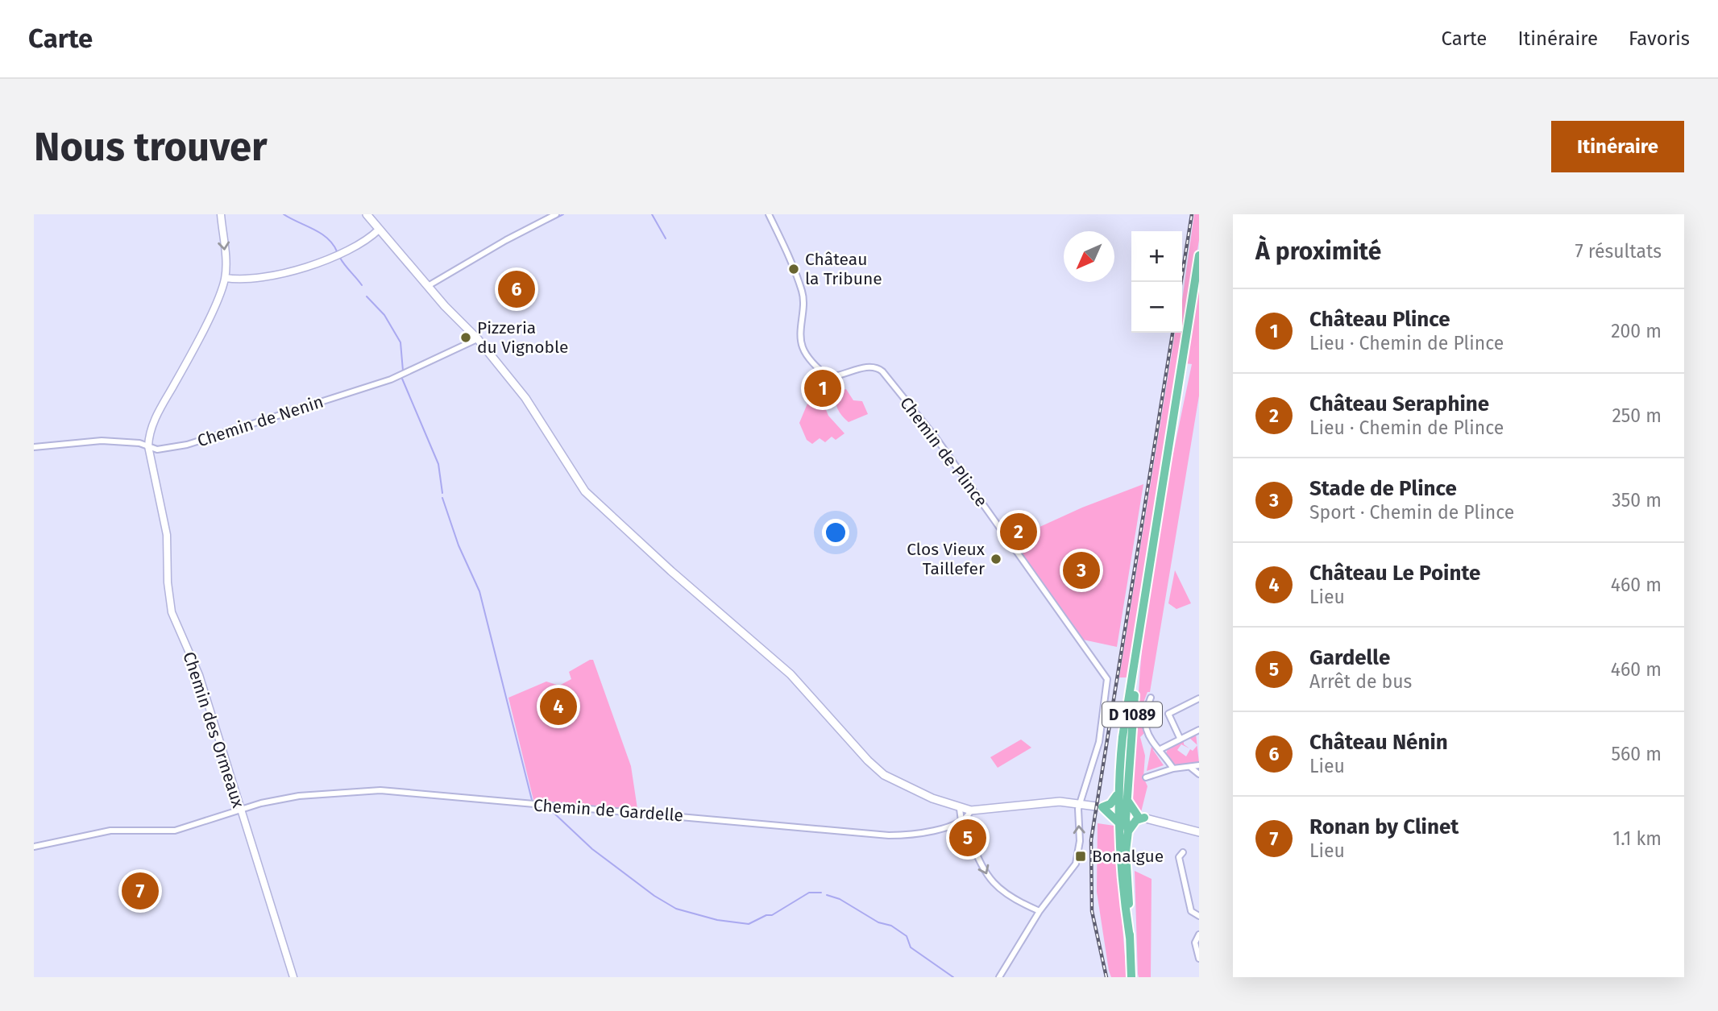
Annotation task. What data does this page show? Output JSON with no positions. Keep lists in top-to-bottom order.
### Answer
{
  "streets": {
    "main road": ["D 1089"],
    "street": [
      "Chemin de Nenin",
      "Chemin de Plince",
      "Chemin des Ormeaux",
      "Chemin de Gardelle"
    ]
  },
  "crossings": [
    ["Chemin de Nenin", "Chemin des Ormeaux"],
    ["Chemin des Ormeaux", "Chemin de Gardelle"]
  ],
  "places": {
    "other": ["Château la Tribune", "Pizzeria du Vignoble", "Clos Vieux Taillefer"],
    "transit": ["Bonalgue"]
  },
  "north": "bottom left",
  "page": {
    "header": "Carte",
    "nav": ["Carte", "Itinéraire", "Favoris"],
    "buttons": "Itinéraire",
    "title": "Nous trouver",
    "heading": ["À proximité", "7 résultats"],
    "map_buttons": ["+", "−"],
    "pins": [
      "6",
      "1",
      "2",
      "3",
      "4",
      "5",
      "7"
    ],
    "list": [
      {
        "mark": "1",
        "name": "Château Plince",
        "note": "Lieu · Chemin de Plince",
        "value": "200 m"
      },
      {
        "mark": "2",
        "name": "Château Seraphine",
        "note": "Lieu · Chemin de Plince",
        "value": "250 m"
      },
      {
        "mark": "3",
        "name": "Stade de Plince",
        "note": "Sport · Chemin de Plince",
        "value": "350 m"
      },
      {
        "mark": "4",
        "name": "Château Le Pointe",
        "note": "Lieu",
        "value": "460 m"
      },
      {
        "mark": "5",
        "name": "Gardelle",
        "note": "Arrêt de bus",
        "value": "460 m"
      },
      {
        "mark": "6",
        "name": "Château Nénin",
        "note": "Lieu",
        "value": "560 m"
      },
      {
        "mark": "7",
        "name": "Ronan by Clinet",
        "note": "Lieu",
        "value": "1.1 km"
      }
    ]
  }
}
